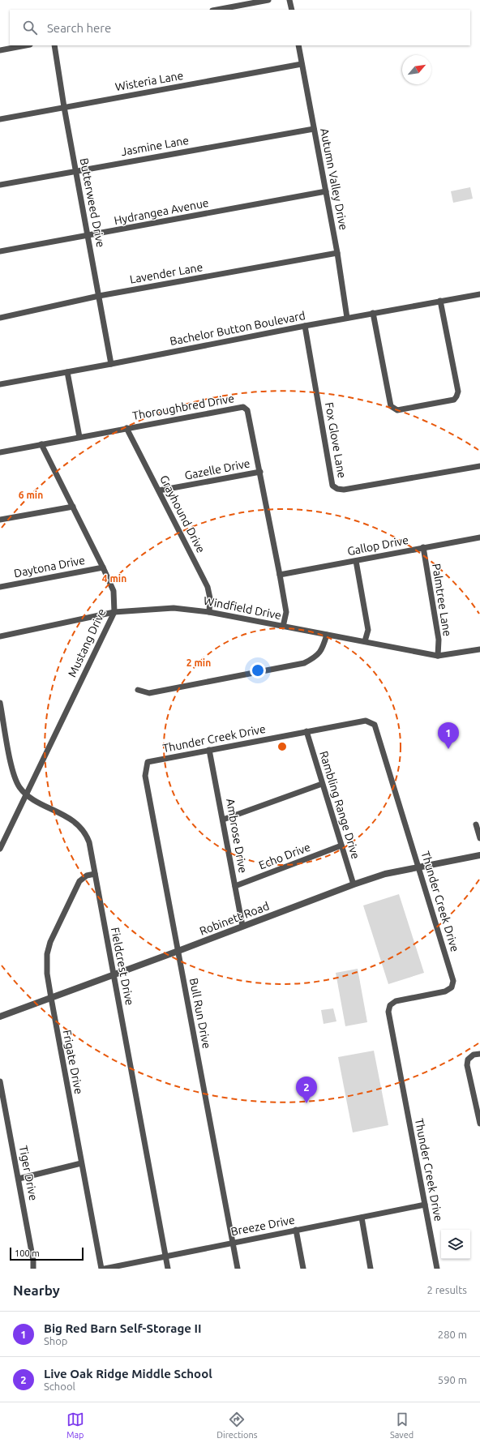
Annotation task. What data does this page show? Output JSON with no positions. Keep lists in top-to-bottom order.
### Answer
{
  "streets": {
    "street": [
      "Wisteria Lane",
      "Jasmine Lane",
      "Autumn Valley Drive",
      "Butterweed Drive",
      "Hydrangea Avenue",
      "Lavender Lane",
      "Bachelor Button Boulevard",
      "Thoroughbred Drive",
      "Fox Glove Lane",
      "Gazelle Drive",
      "Grayhound Drive",
      "Gallop Drive",
      "Daytona Drive",
      "Palmtree Lane",
      "Windfield Drive",
      "Mustang Drive",
      "Thunder Creek Drive",
      "Rambling Range Drive",
      "Ambrose Drive",
      "Echo Drive",
      "Robinett Road",
      "Fieldcrest Drive",
      "Bull Run Drive",
      "Frigate Drive",
      "Tiger Drive",
      "Breeze Drive"
    ]
  },
  "crossings": [
    ["Wisteria Lane", "Autumn Valley Drive"],
    ["Wisteria Lane", "Butterweed Drive"],
    ["Jasmine Lane", "Autumn Valley Drive"],
    ["Jasmine Lane", "Butterweed Drive"],
    ["Autumn Valley Drive", "Hydrangea Avenue"],
    ["Autumn Valley Drive", "Lavender Lane"],
    ["Autumn Valley Drive", "Bachelor Button Boulevard"],
    ["Butterweed Drive", "Hydrangea Avenue"],
    ["Butterweed Drive", "Lavender Lane"],
    ["Butterweed Drive", "Bachelor Button Boulevard"],
    ["Bachelor Button Boulevard", "Fox Glove Lane"],
    ["Thoroughbred Drive", "Gazelle Drive"],
    ["Thoroughbred Drive", "Grayhound Drive"],
    ["Thoroughbred Drive", "Gallop Drive"],
    ["Thoroughbred Drive", "Windfield Drive"],
    ["Thoroughbred Drive", "Mustang Drive"],
    ["Gazelle Drive", "Grayhound Drive"],
    ["Grayhound Drive", "Windfield Drive"],
    ["Gallop Drive", "Palmtree Lane"],
    ["Daytona Drive", "Mustang Drive"],
    ["Palmtree Lane", "Windfield Drive"],
    ["Windfield Drive", "Mustang Drive"],
    ["Mustang Drive", "Fieldcrest Drive"],
    ["Thunder Creek Drive", "Rambling Range Drive"],
    ["Thunder Creek Drive", "Ambrose Drive"],
    ["Thunder Creek Drive", "Robinett Road"],
    ["Thunder Creek Drive", "Bull Run Drive"],
    ["Thunder Creek Drive", "Breeze Drive"],
    ["Rambling Range Drive", "Echo Drive"],
    ["Rambling Range Drive", "Robinett Road"],
    ["Ambrose Drive", "Echo Drive"],
    ["Ambrose Drive", "Robinett Road"],
    ["Robinett Road", "Fieldcrest Drive"],
    ["Robinett Road", "Bull Run Drive"],
    ["Robinett Road", "Frigate Drive"],
    ["Fieldcrest Drive", "Frigate Drive"],
    ["Fieldcrest Drive", "Breeze Drive"],
    ["Bull Run Drive", "Breeze Drive"]
  ],
  "scale_bar": "100 m",
  "north": "top right",
  "page": {
    "search": "Search here",
    "pins": ["1", "2"],
    "scale": "100 m",
    "heading": ["Nearby", "2 results"],
    "list": [
      {
        "mark": "1",
        "name": "Big Red Barn Self-Storage II",
        "note": "Shop",
        "value": "280 m"
      },
      {
        "mark": "2",
        "name": "Live Oak Ridge Middle School",
        "note": "School",
        "value": "590 m"
      }
    ],
    "nav": ["Map", "Directions", "Saved"]
  },
  "rings": ["6 min", "4 min", "2 min"]
}
